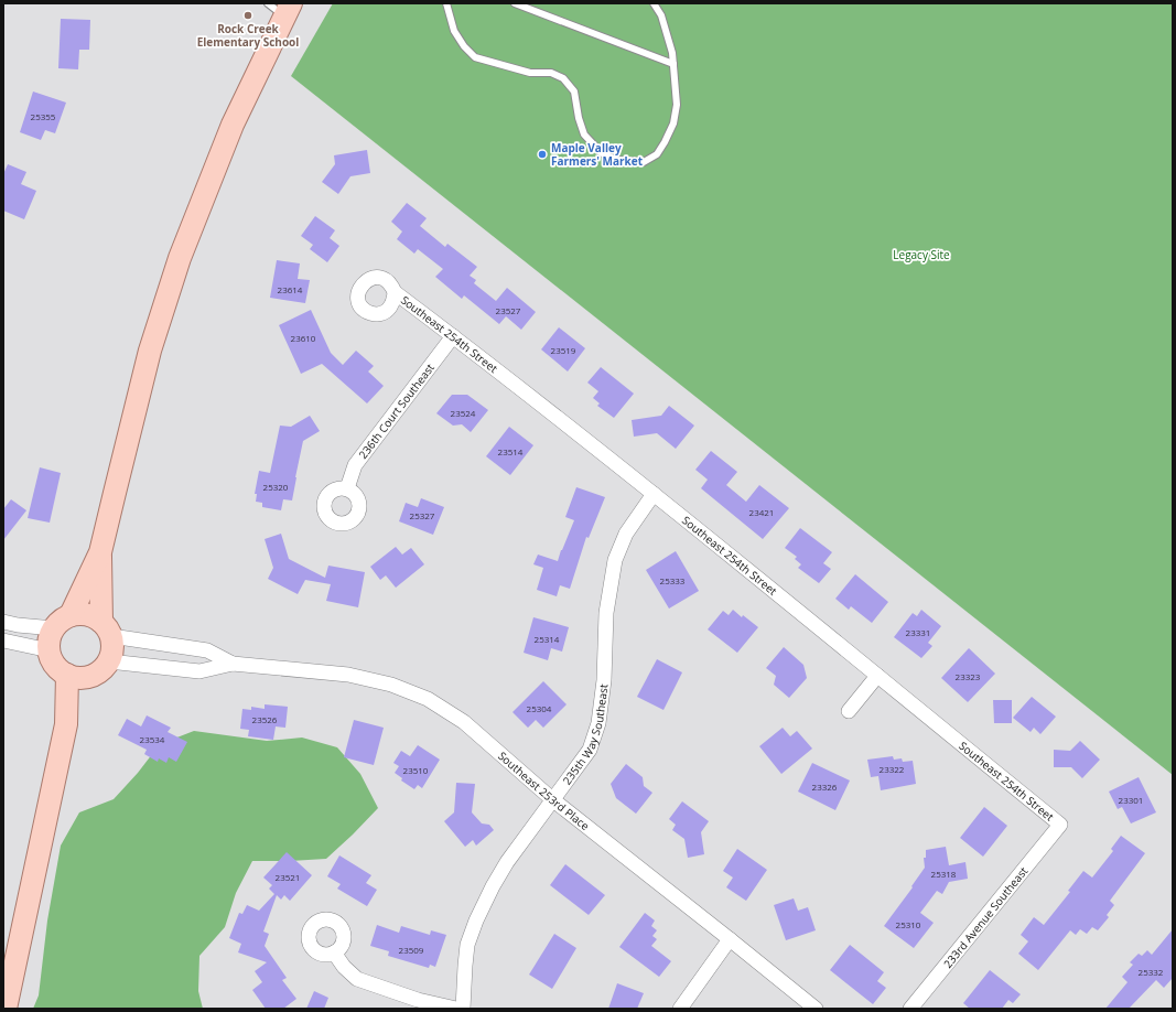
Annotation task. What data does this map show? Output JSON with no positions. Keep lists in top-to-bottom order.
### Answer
{
  "streets": {
    "street": [
      "Southeast 254th Street",
      "236th Court Southeast",
      "235th Way Southeast",
      "Southeast 253rd Place",
      "233rd Avenue Southeast"
    ]
  },
  "crossings": [
    ["Southeast 254th Street", "236th Court Southeast"],
    ["Southeast 254th Street", "235th Way Southeast"],
    ["Southeast 254th Street", "233rd Avenue Southeast"],
    ["235th Way Southeast", "Southeast 253rd Place"]
  ],
  "parks": ["Legacy Site"],
  "places": ["Rock Creek Elementary School", "Maple Valley Farmers' Market"],
  "house_numbers": [
    "25355",
    "23614",
    "23527",
    "23610",
    "23519",
    "23524",
    "23514",
    "25320",
    "23421",
    "25327",
    "25333",
    "23331",
    "25314",
    "23323",
    "25304",
    "23526",
    "23534",
    "23322",
    "23510",
    "23326",
    "23301",
    "25318",
    "23521",
    "25310",
    "23509",
    "25332"
  ]
}
